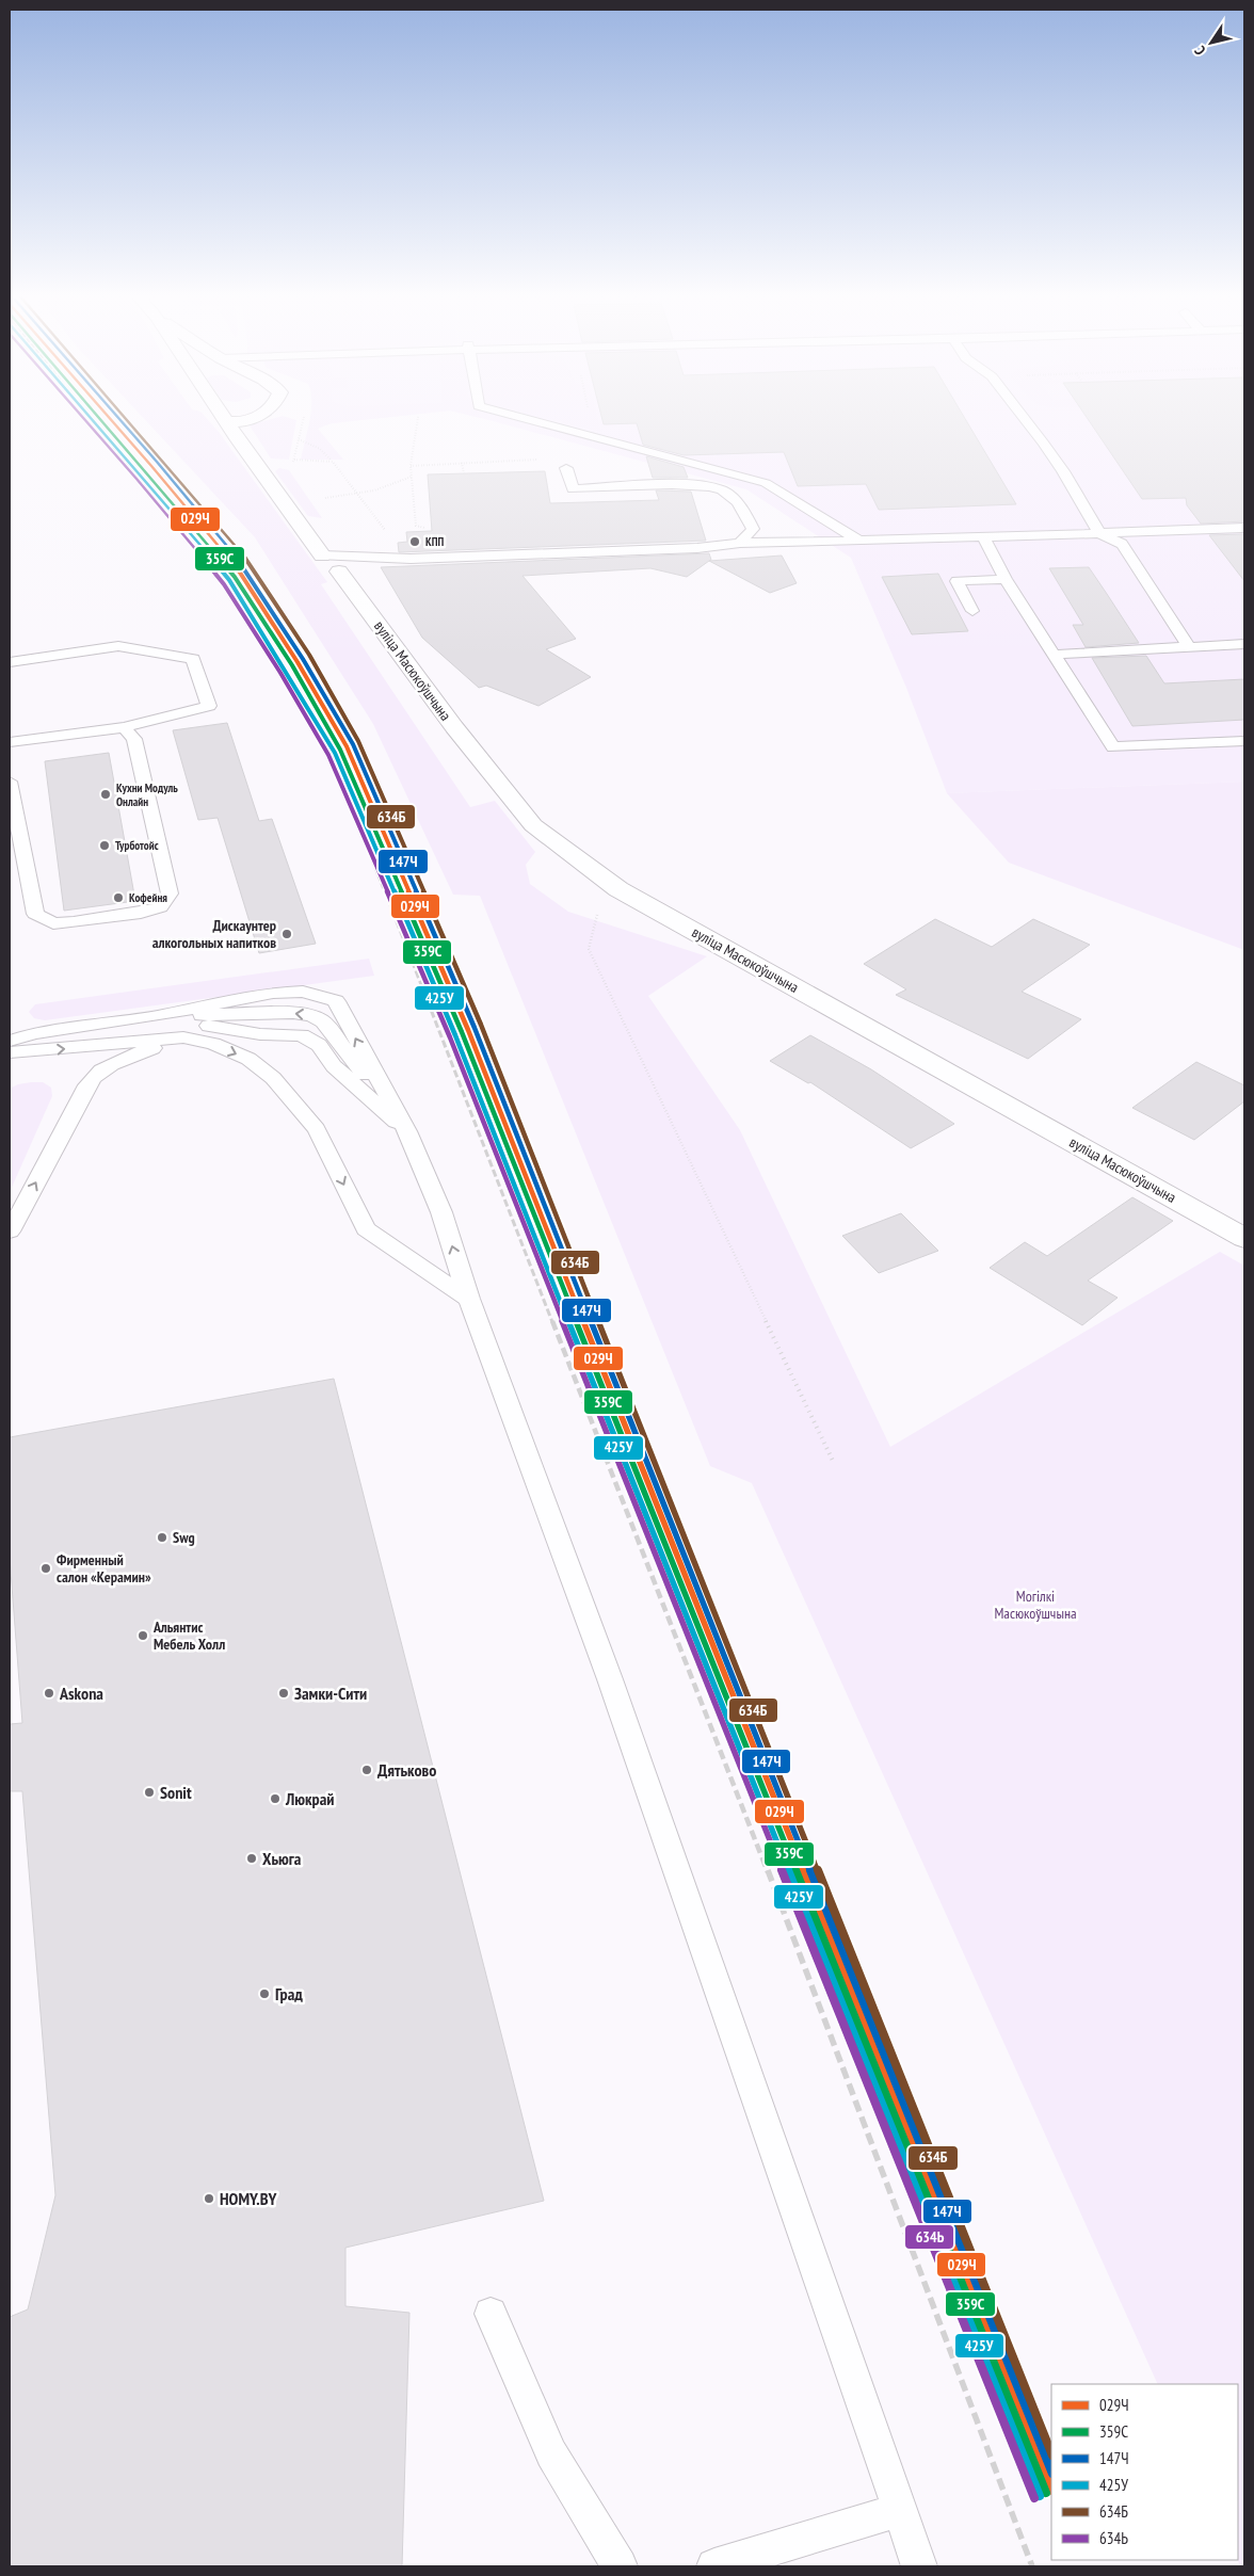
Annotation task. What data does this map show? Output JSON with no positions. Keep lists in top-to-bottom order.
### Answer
{
  "streets": {
    "street": ["вуліца Масюкоўшчына"]
  },
  "parks": ["Могілкі Масюкоўшчына"],
  "places": [
    "КПП",
    "Кухни Модуль Онлайн",
    "Турботойс",
    "Кофейня",
    "Дискаунтер алкогольных напитков",
    "Swg",
    "Фирменный салон «Керамин»",
    "Альянтис Мебель Холл",
    "Askona",
    "Замки-Сити",
    "Дятьково",
    "Sonit",
    "Люкрай",
    "Хьюга",
    "Град",
    "HOMY.BY"
  ],
  "lines": [
    "transit line 029Ч",
    "transit line 359С",
    "transit line 147Ч",
    "transit line 425У",
    "transit line 634Б",
    "transit line 634Ь"
  ],
  "legend": [
    "029Ч",
    "359С",
    "147Ч",
    "425У",
    "634Б",
    "634Ь"
  ],
  "north": "bottom left"
}
